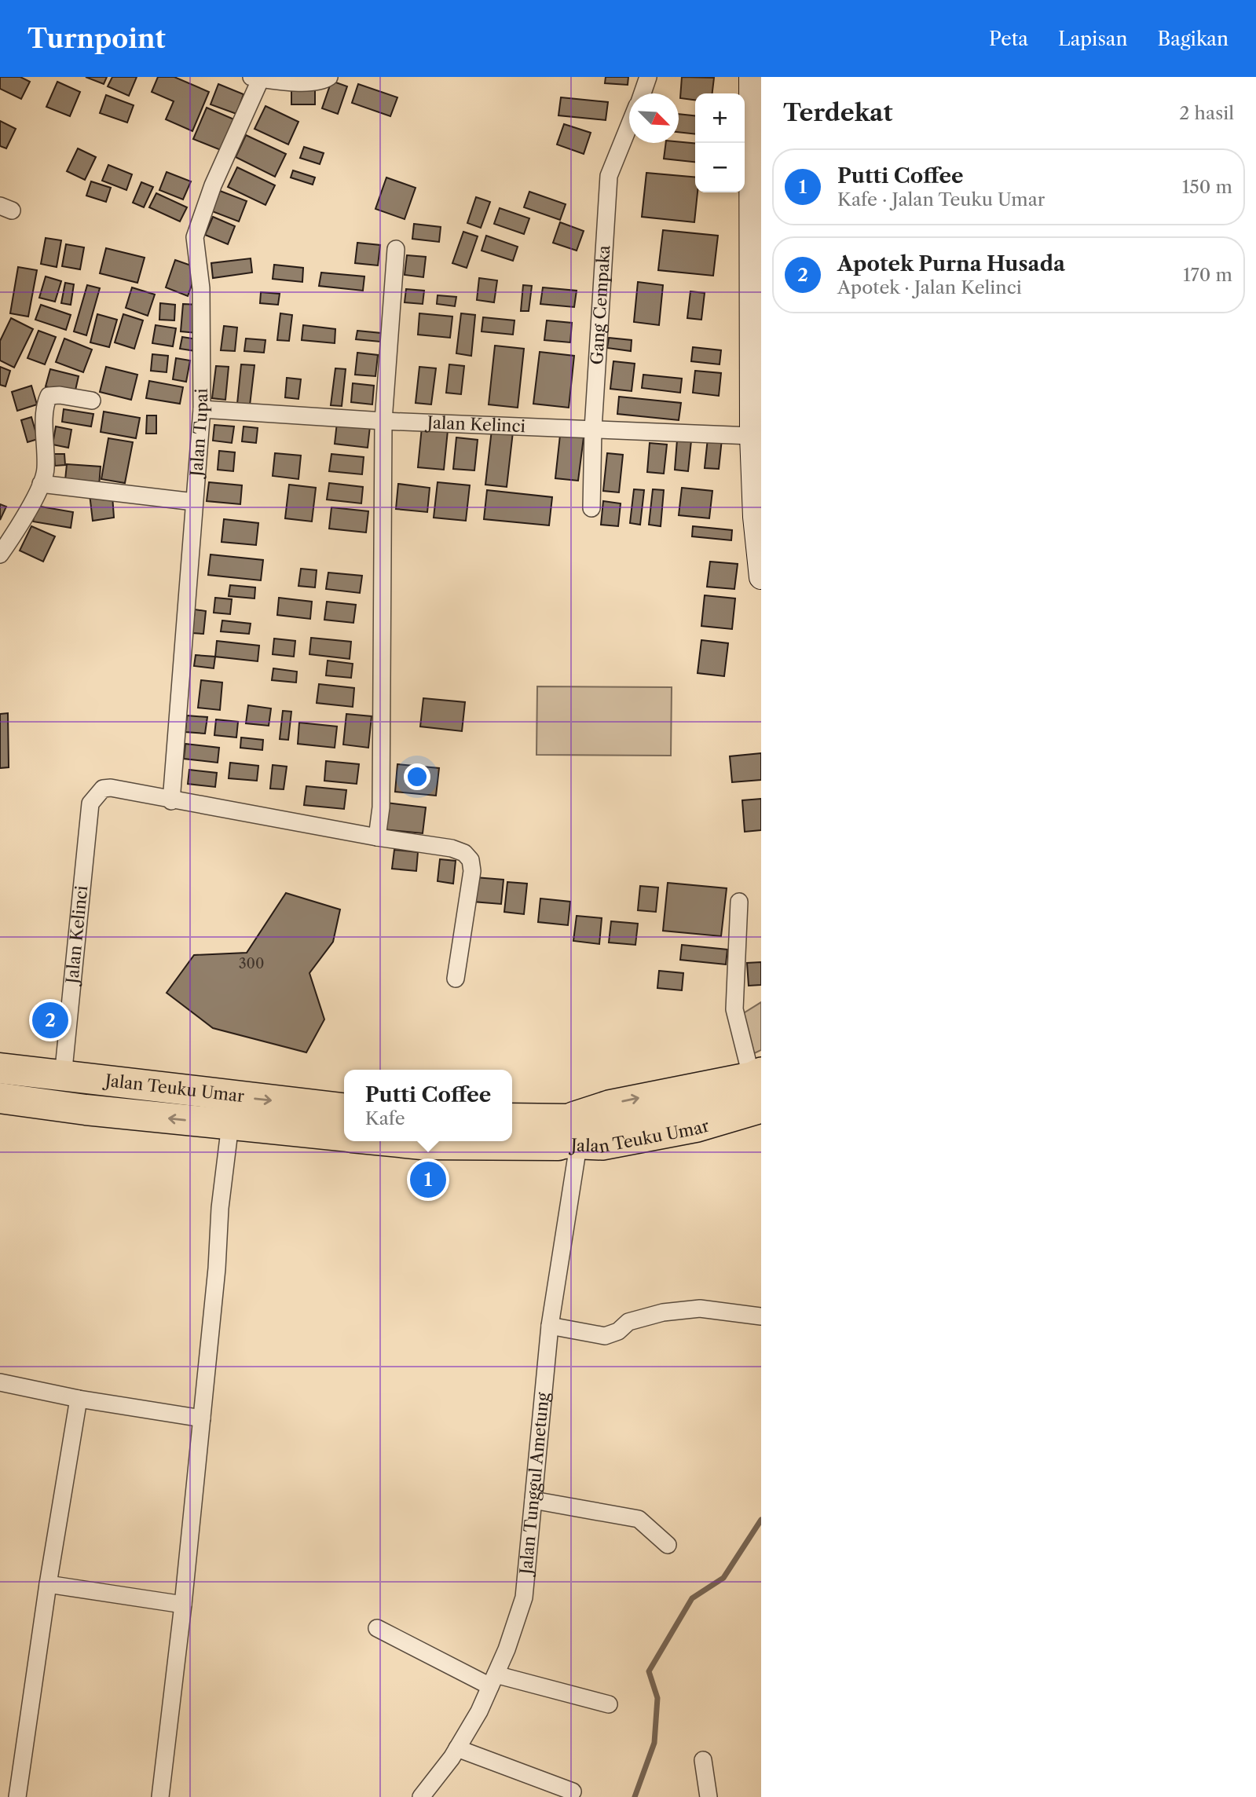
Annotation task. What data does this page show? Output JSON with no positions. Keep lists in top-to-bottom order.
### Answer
{
  "streets": {
    "highway": ["Jalan Teuku Umar"],
    "street": [
      "Gang Cempaka",
      "Jalan Kelinci",
      "Jalan Tupai",
      "Jalan Tunggul Ametung"
    ]
  },
  "crossings": [
    ["Gang Cempaka", "Jalan Kelinci"],
    ["Jalan Kelinci", "Jalan Tupai"],
    ["Jalan Kelinci", "Jalan Teuku Umar"],
    ["Jalan Teuku Umar", "Jalan Tunggul Ametung"]
  ],
  "house_numbers": ["300"],
  "north": "bottom right",
  "page": {
    "header": "Turnpoint",
    "nav": ["Peta", "Lapisan", "Bagikan"],
    "heading": ["Terdekat", "2 hasil"],
    "map_buttons": ["+", "−"],
    "list": [
      {
        "mark": "1",
        "name": "Putti Coffee",
        "note": "Kafe · Jalan Teuku Umar",
        "value": "150 m"
      },
      {
        "mark": "2",
        "name": "Apotek Purna Husada",
        "note": "Apotek · Jalan Kelinci",
        "value": "170 m"
      }
    ],
    "pins": ["2", "1"],
    "popup": ["Putti Coffee", "Kafe"]
  }
}
